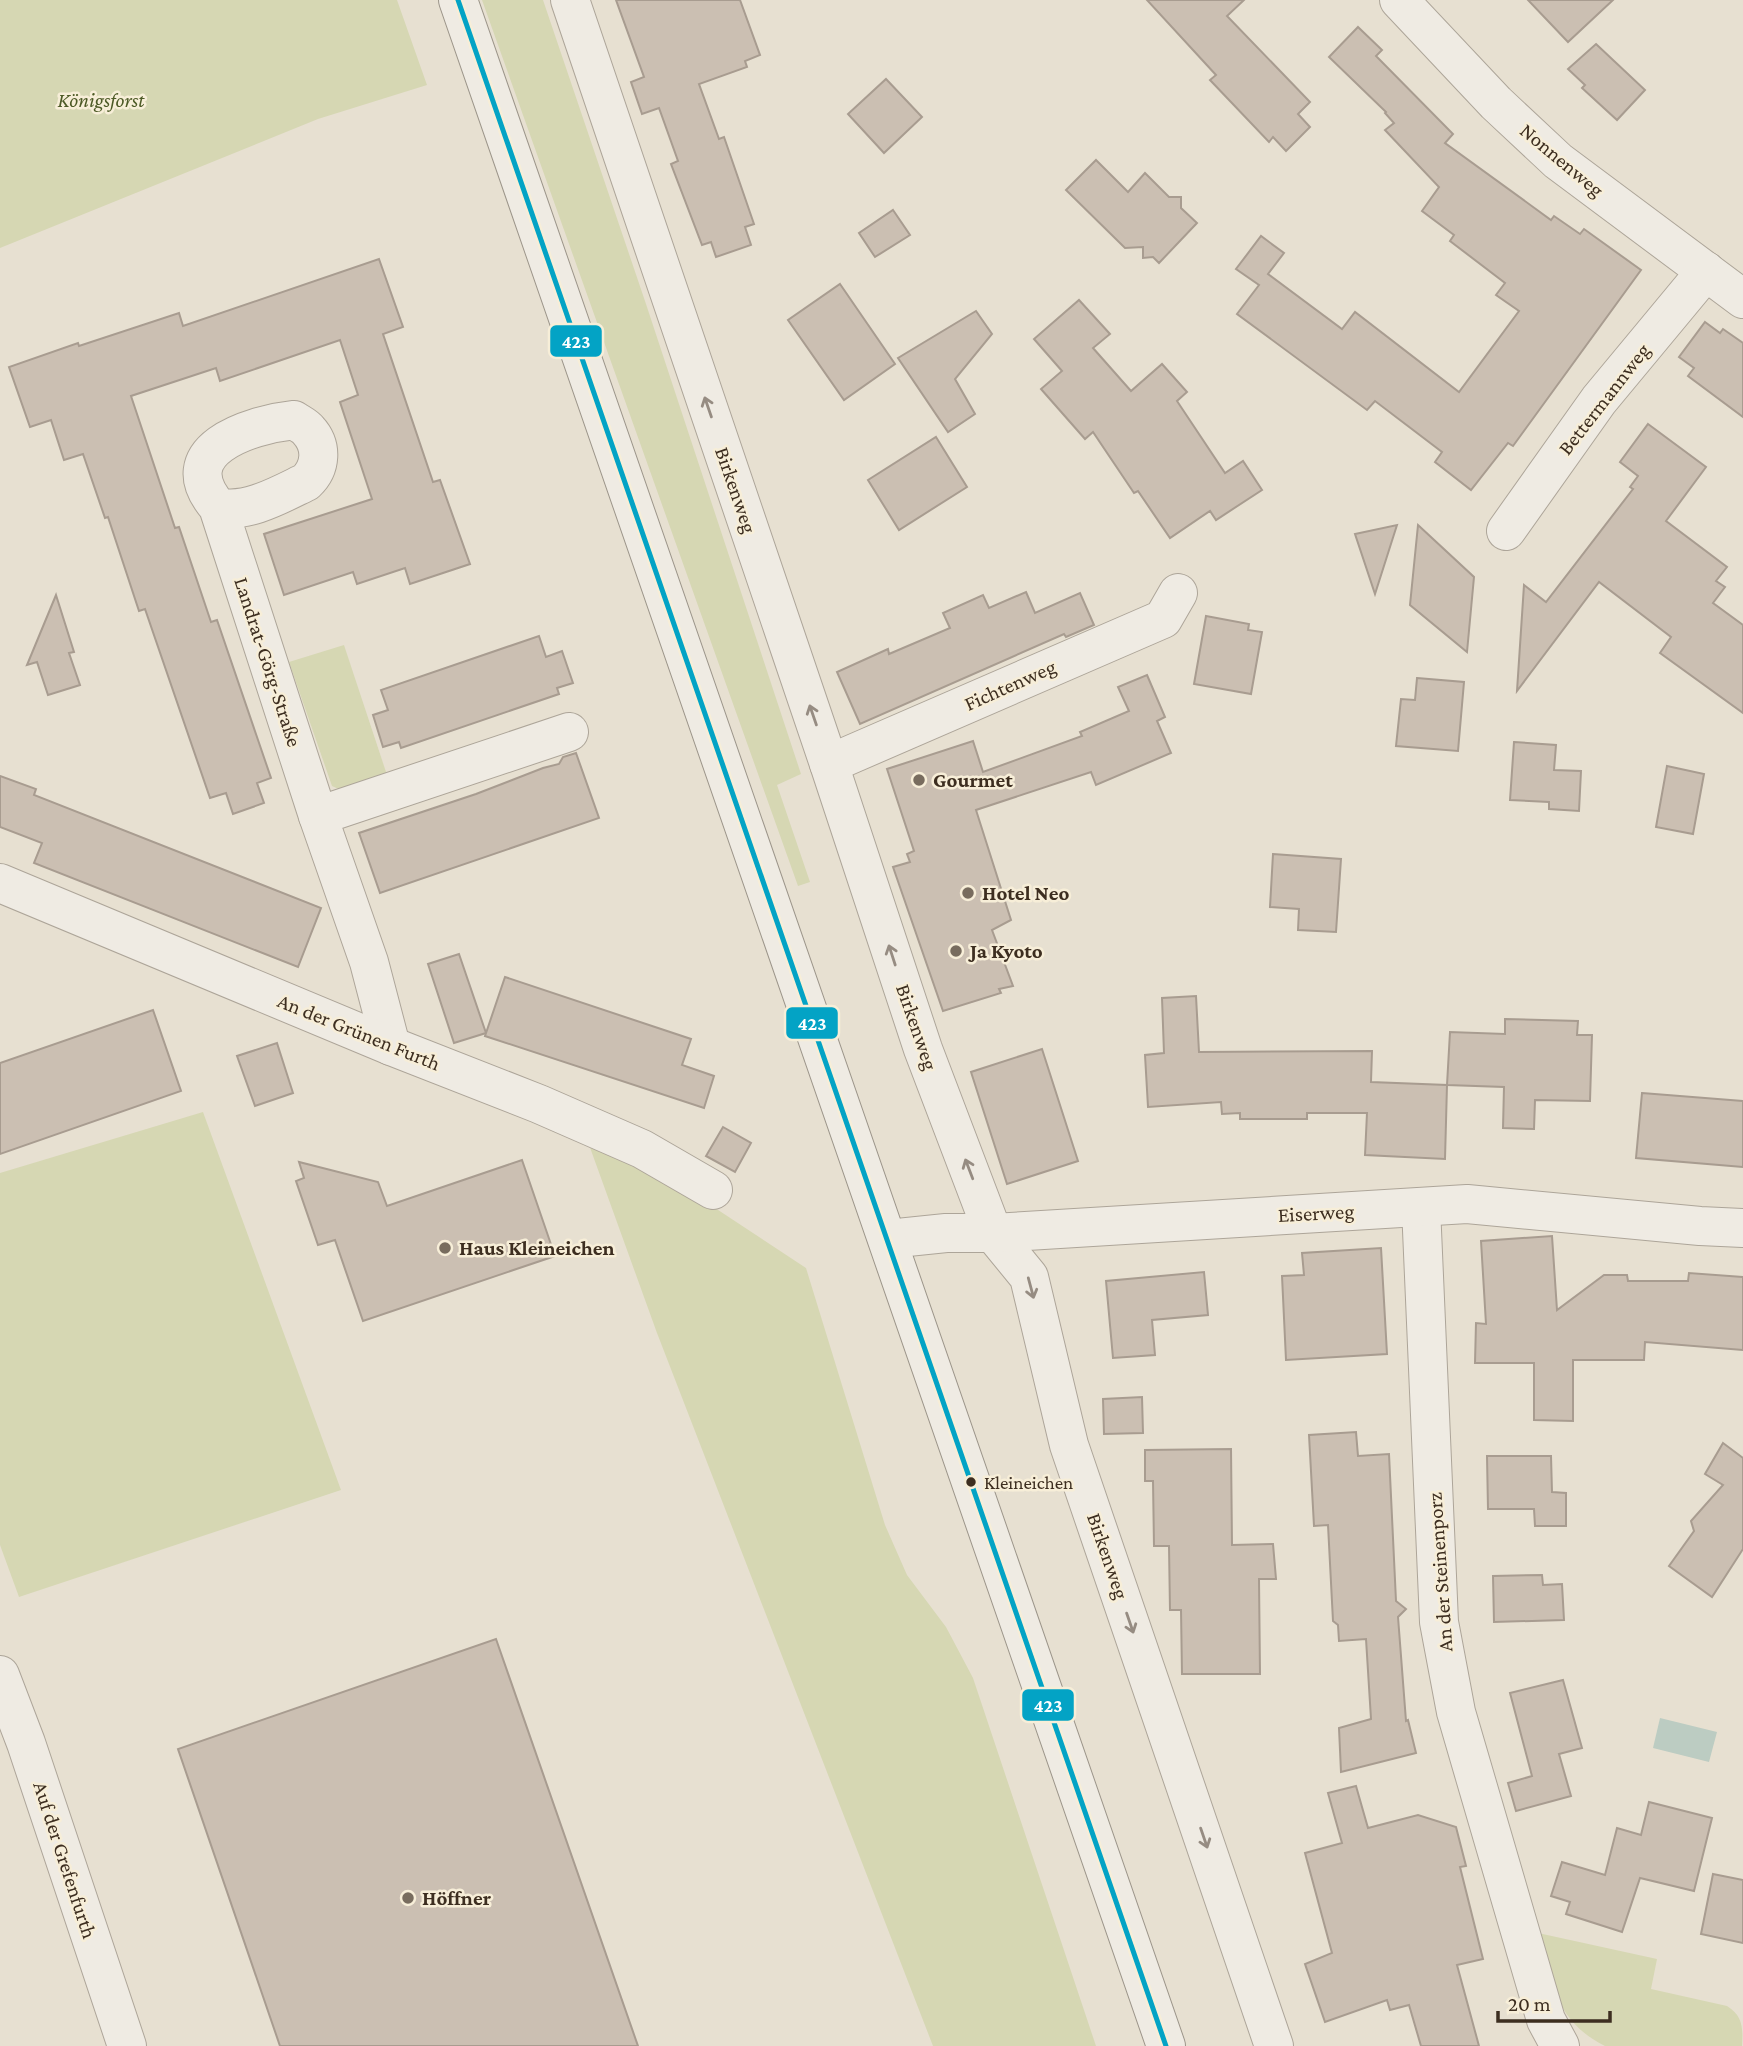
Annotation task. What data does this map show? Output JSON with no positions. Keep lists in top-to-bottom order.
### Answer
{
  "streets": {
    "street": [
      "Nonnenweg",
      "Bettermannweg",
      "Birkenweg",
      "Landrat-Görg-Straße",
      "Fichtenweg",
      "An der Grünen Furth",
      "Eiserweg",
      "An der Steinenporz",
      "Auf der Grefenfurth"
    ]
  },
  "crossings": [
    ["Nonnenweg", "Bettermannweg"],
    ["Birkenweg", "Fichtenweg"],
    ["Birkenweg", "Eiserweg"],
    ["Landrat-Görg-Straße", "An der Grünen Furth"],
    ["Eiserweg", "An der Steinenporz"]
  ],
  "parks": ["Königsforst"],
  "places": [
    "Gourmet",
    "Hotel Neo",
    "Ja Kyoto",
    "Haus Kleineichen",
    "Kleineichen",
    "Höffner"
  ],
  "lines": ["transit line 423"],
  "scale_bar": "20 m"
}
